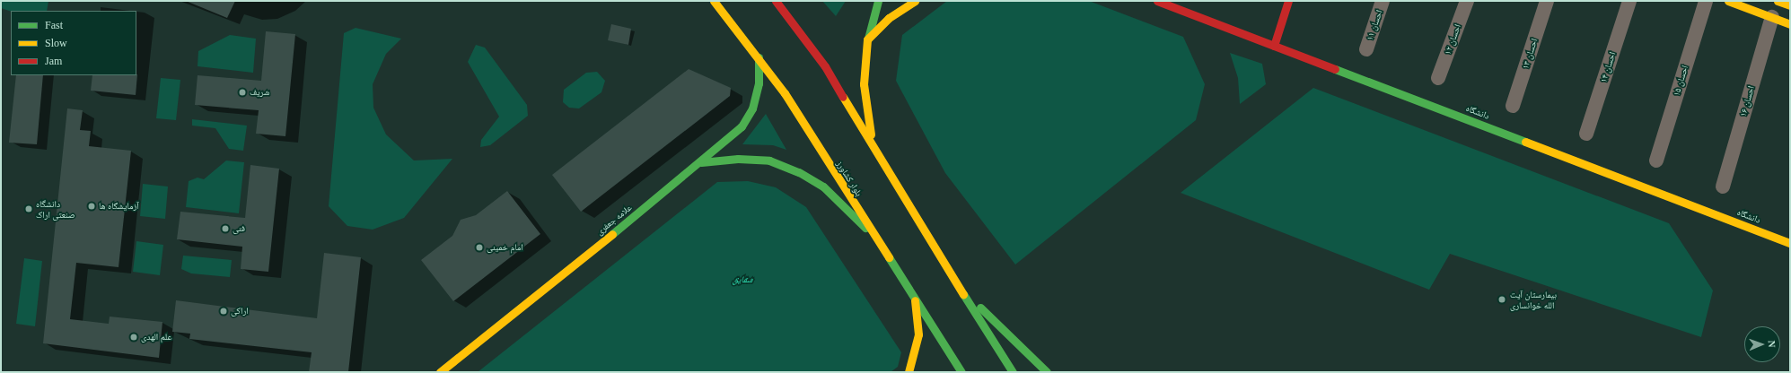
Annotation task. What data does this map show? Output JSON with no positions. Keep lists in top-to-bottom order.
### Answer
{
  "streets": {
    "main road": ["دانشگاه", "بلوار کشاورز", "علامه جعفری"],
    "street": [
      "احسان ۱۱",
      "احسان ۱۲",
      "احسان ۱۳",
      "احسان ۱۴",
      "احسان ۱۵",
      "احسان ۱۶"
    ]
  },
  "crossings": [
    ["بلوار کشاورز", "علامه جعفری"]
  ],
  "parks": ["شقایق"],
  "places": [
    "شریف",
    "آزمایشگاه ها",
    "دانشگاه صنعتی اراک",
    "فنی",
    "امام خمینی",
    "بیمارستان آیت الله خوانساری",
    "اراکی",
    "علم الهدی"
  ],
  "legend": ["Fast", "Slow", "Jam"],
  "north": "right"
}
